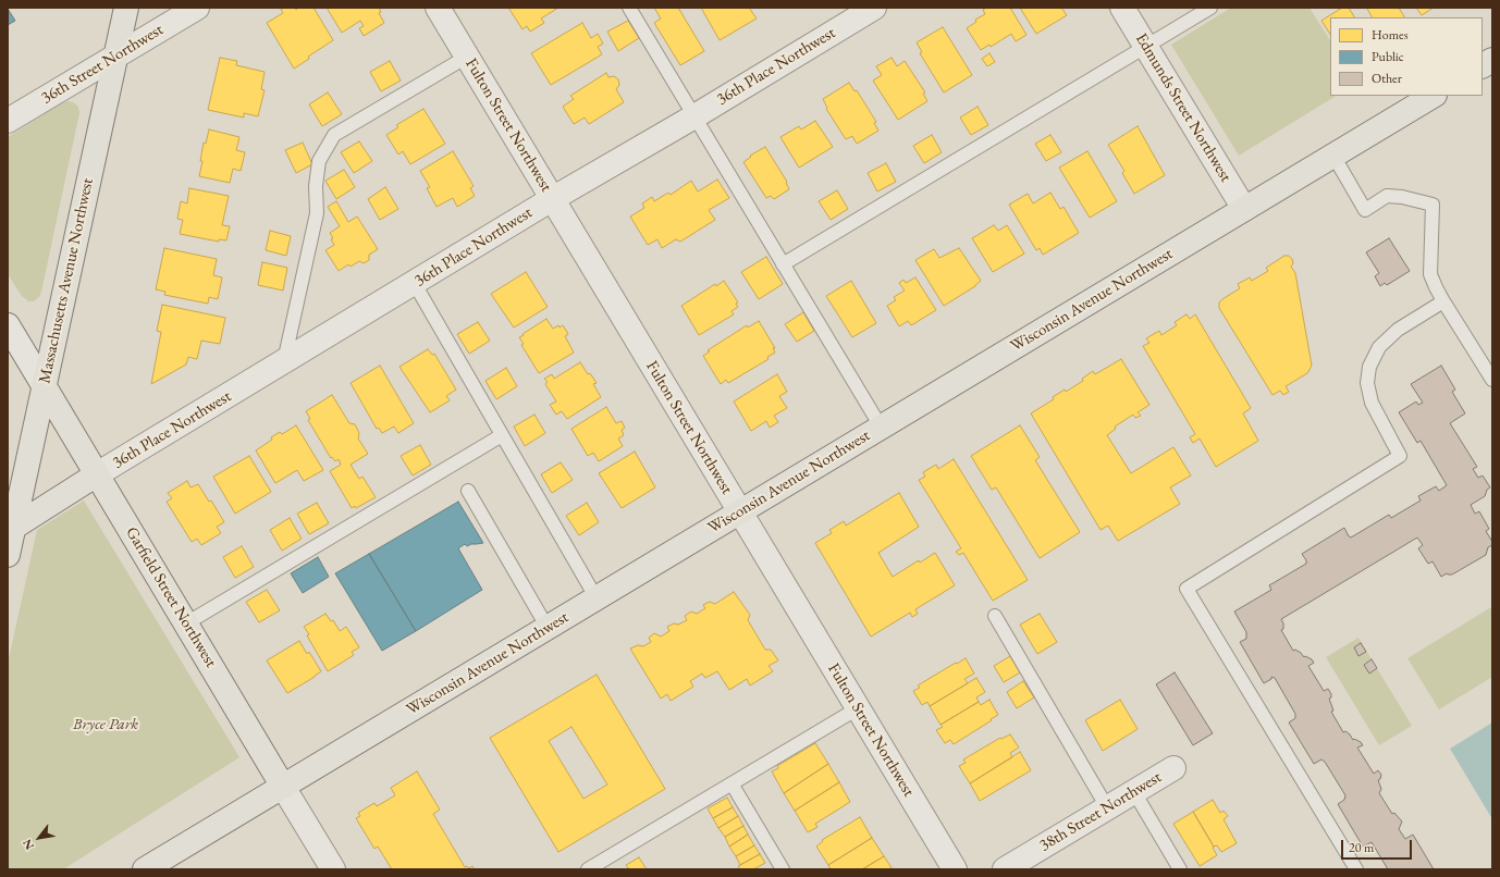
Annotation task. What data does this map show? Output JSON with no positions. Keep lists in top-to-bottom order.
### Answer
{
  "streets": {
    "main road": ["Massachusetts Avenue Northwest", "Wisconsin Avenue Northwest", "Garfield Street Northwest"],
    "street": [
      "36th Street Northwest",
      "36th Place Northwest",
      "Edmunds Street Northwest",
      "Fulton Street Northwest",
      "38th Street Northwest"
    ]
  },
  "crossings": [
    ["36th Street Northwest", "Massachusetts Avenue Northwest"],
    ["36th Place Northwest", "Fulton Street Northwest"],
    ["36th Place Northwest", "Garfield Street Northwest"],
    ["Edmunds Street Northwest", "Wisconsin Avenue Northwest"],
    ["Fulton Street Northwest", "Wisconsin Avenue Northwest"],
    ["Massachusetts Avenue Northwest", "Garfield Street Northwest"],
    ["Wisconsin Avenue Northwest", "Garfield Street Northwest"]
  ],
  "parks": ["Bryce Park"],
  "legend": ["Homes", "Public", "Other"],
  "scale_bar": "20 m",
  "north": "bottom left"
}
